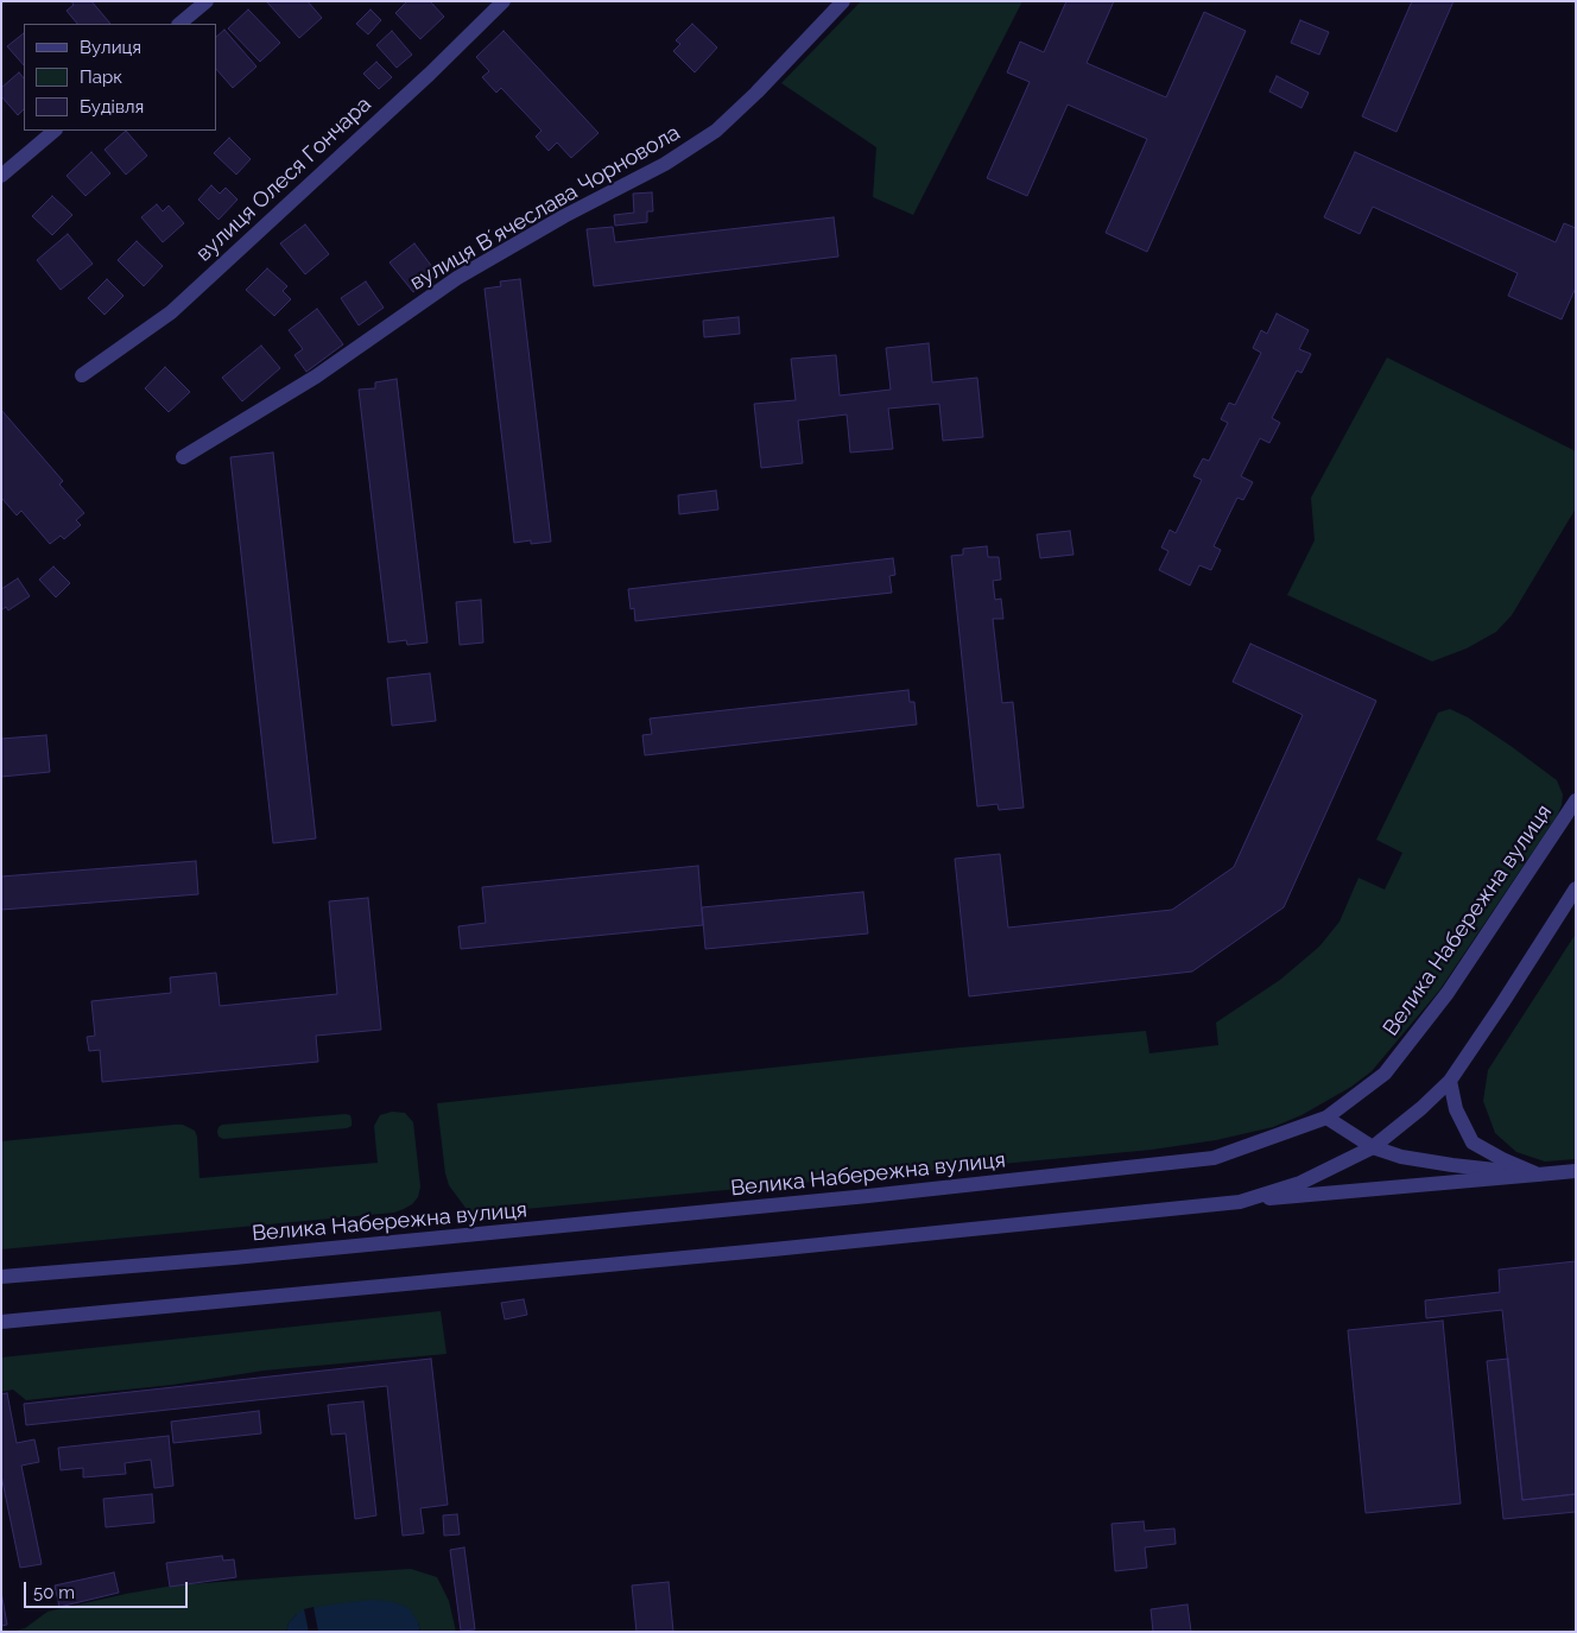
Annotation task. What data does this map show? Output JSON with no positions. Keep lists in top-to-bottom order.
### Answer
{
  "streets": {
    "street": ["вулиця Олеся Гончара", "вулиця Вʼячеслава Чорновола", "Велика Набережна вулиця"]
  },
  "legend": ["Вулиця", "Парк", "Будівля"],
  "scale_bar": "50 m"
}
